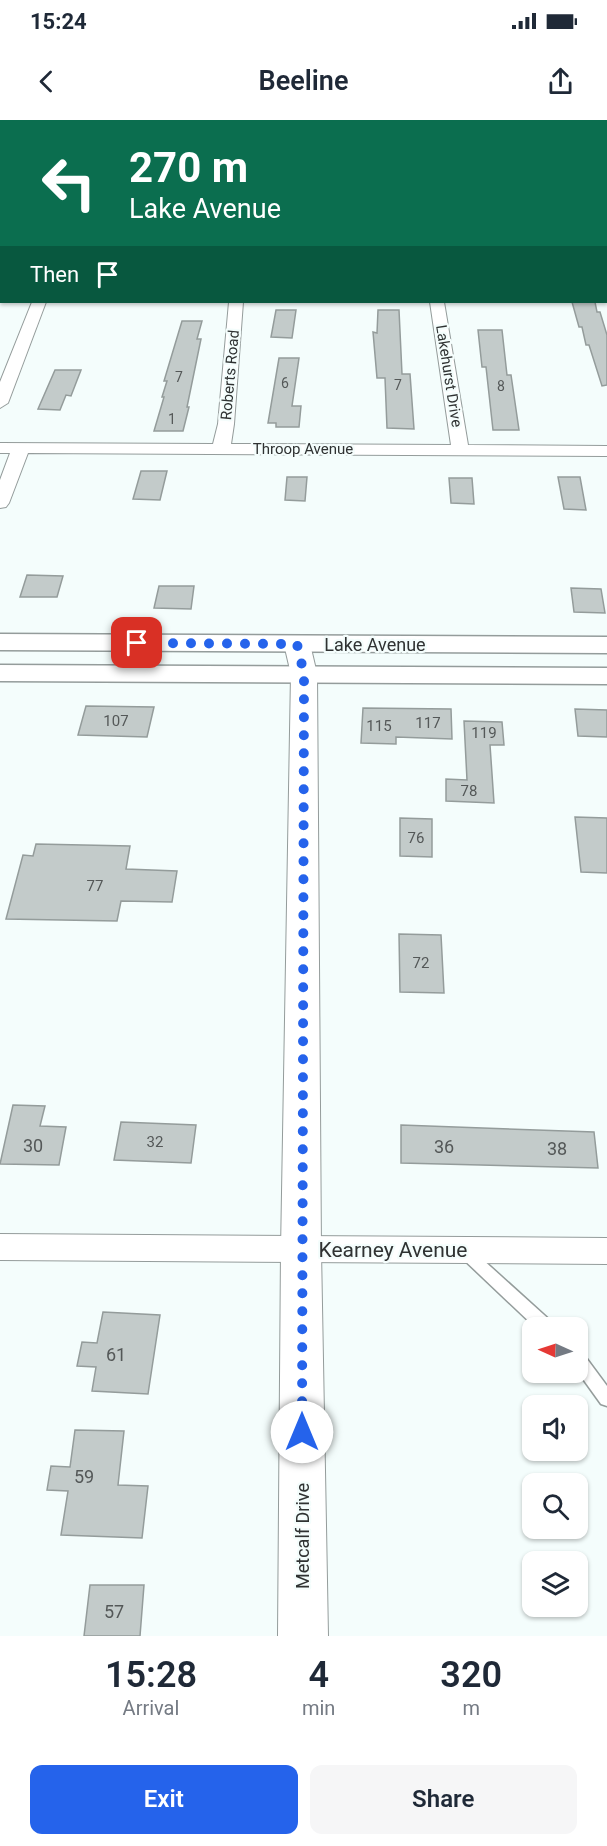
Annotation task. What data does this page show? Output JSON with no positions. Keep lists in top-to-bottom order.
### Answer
{
  "streets": {
    "main road": ["Lake Avenue"],
    "street": [
      "Roberts Road",
      "Lakehurst Drive",
      "Throop Avenue",
      "Kearney Avenue",
      "Metcalf Drive"
    ]
  },
  "crossings": [
    ["Roberts Road", "Throop Avenue"],
    ["Lakehurst Drive", "Throop Avenue"],
    ["Lake Avenue", "Metcalf Drive"],
    ["Kearney Avenue", "Metcalf Drive"]
  ],
  "house_numbers": [
    "7",
    "6",
    "7",
    "8",
    "1",
    "107",
    "117",
    "115",
    "119",
    "78",
    "76",
    "77",
    "72",
    "32",
    "30",
    "36",
    "38",
    "61",
    "59",
    "57"
  ],
  "north": "left",
  "page": {
    "status": "15:24",
    "header": "Beeline",
    "turn": ["270 m", "Lake Avenue"],
    "then": "Then",
    "eta": [
      "15:28",
      "Arrival",
      "4",
      "min",
      "320",
      "m"
    ],
    "buttons": ["Exit", "Share"]
  }
}
